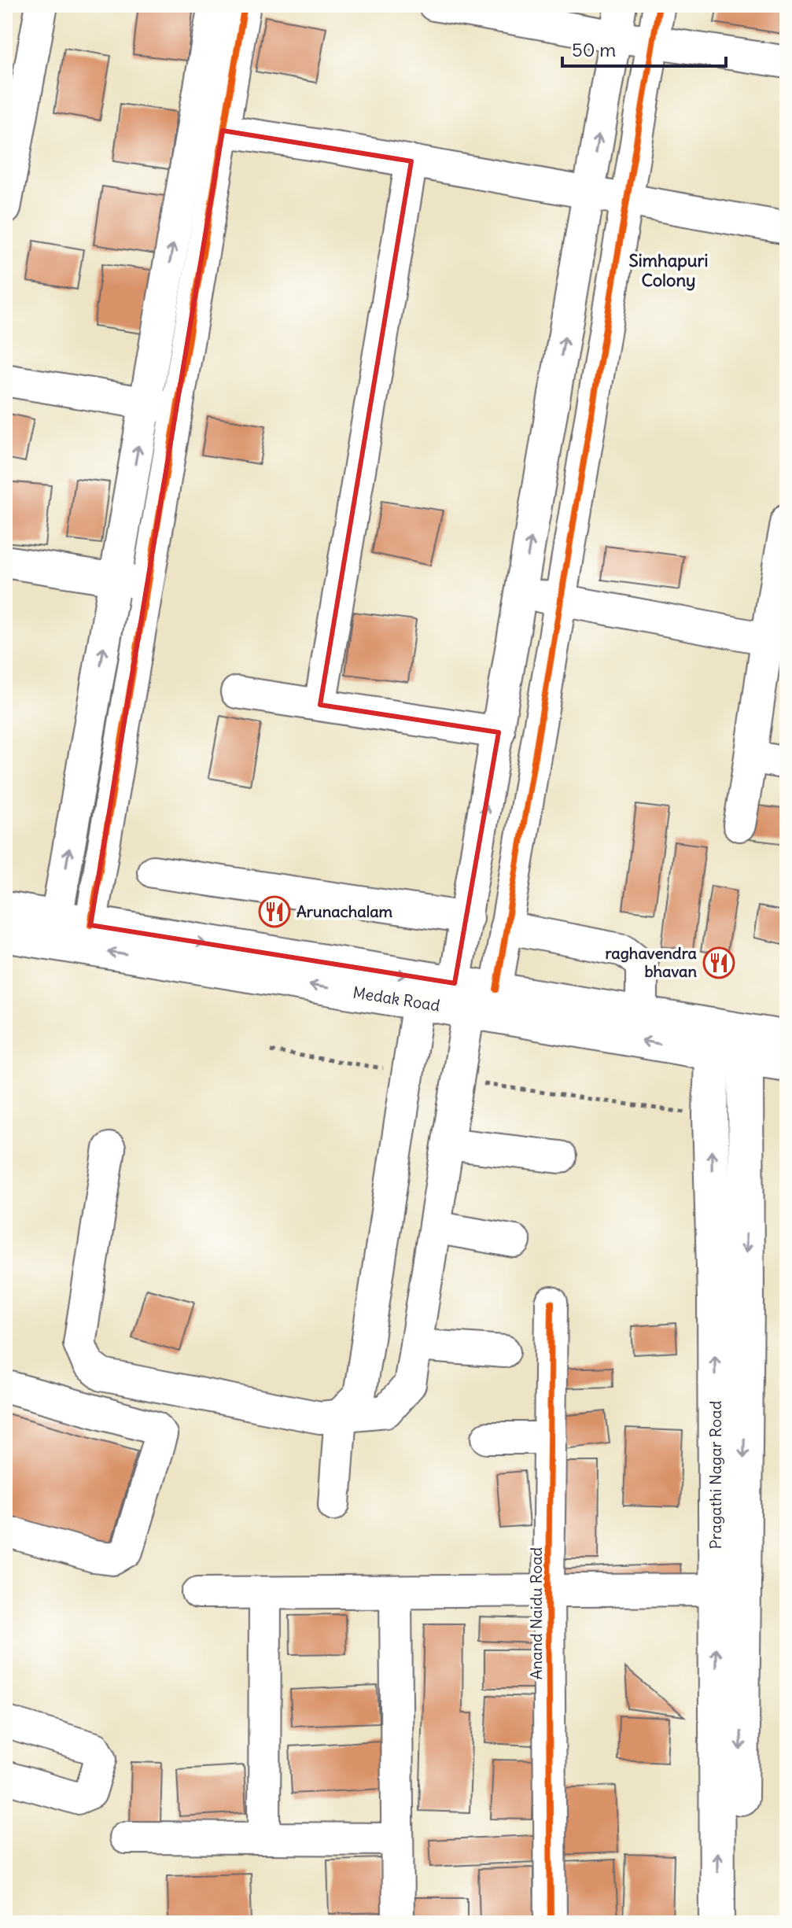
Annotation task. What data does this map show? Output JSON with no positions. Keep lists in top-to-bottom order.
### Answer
{
  "streets": {
    "main road": ["Medak Road", "Pragathi Nagar Road"],
    "street": ["Anand Naidu Road"]
  },
  "crossings": [
    ["Medak Road", "Pragathi Nagar Road"],
    ["Pragathi Nagar Road", "Anand Naidu Road"]
  ],
  "districts": ["Simhapuri Colony"],
  "places": {
    "restaurant": ["Arunachalam", "raghavendra bhavan"]
  },
  "scale_bar": "50 m"
}
